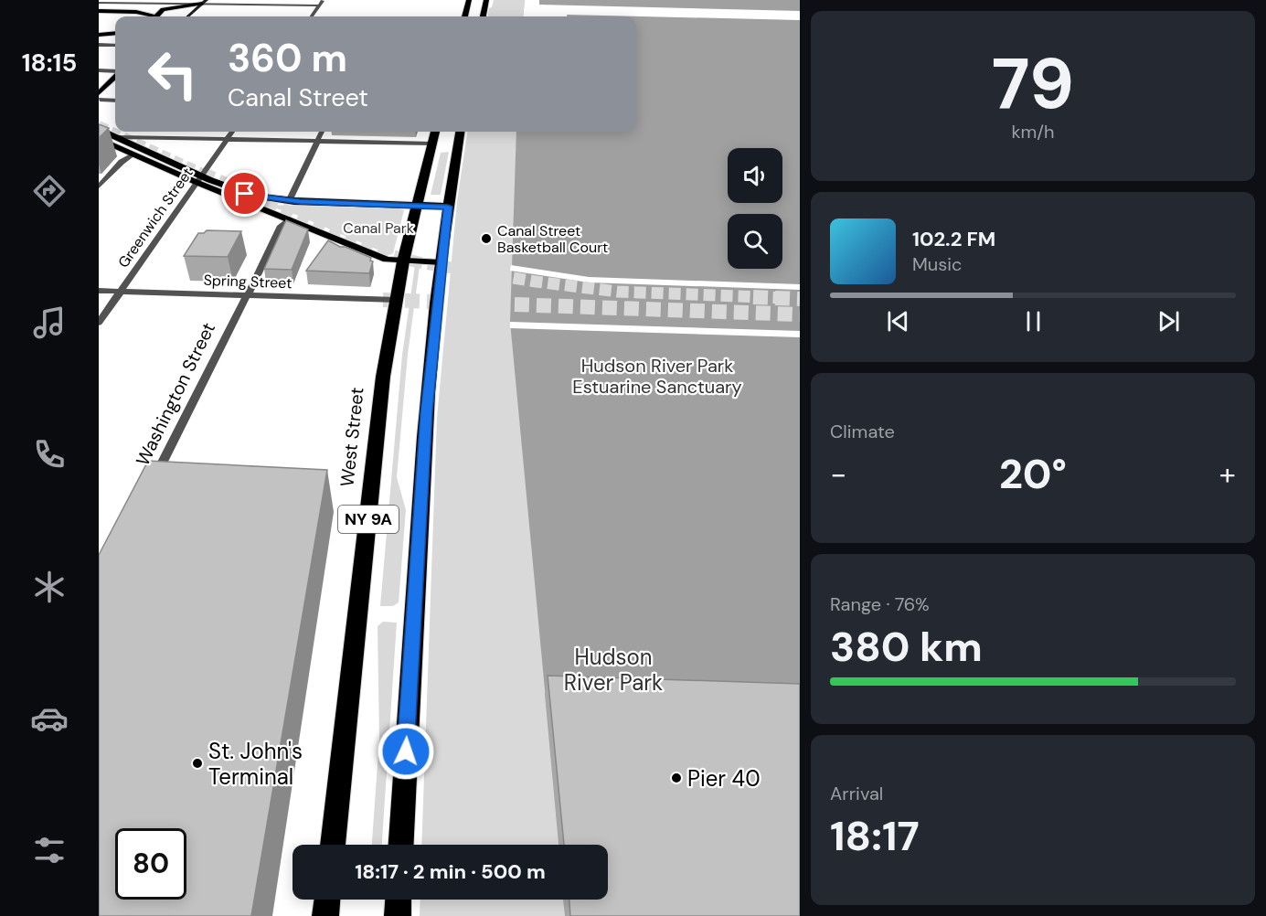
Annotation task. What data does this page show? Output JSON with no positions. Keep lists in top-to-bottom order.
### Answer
{
  "streets": {
    "highway": ["West Street", "NY 9A"],
    "street": ["Greenwich Street", "Spring Street", "Washington Street"]
  },
  "crossings": [
    ["Greenwich Street", "Spring Street"],
    ["Spring Street", "Washington Street"],
    ["Spring Street", "West Street"]
  ],
  "parks": ["Canal Park", "Hudson River Park Estuarine Sanctuary", "Hudson River Park"],
  "places": ["Canal Street Basketball Court", "St. John's Terminal", "Pier 40"],
  "page": {
    "tabs": "18:15",
    "tile": [
      ["79", "km/h"],
      "Climate",
      ["Range · 76%", "380 km"],
      ["Arrival", "18:17"]
    ],
    "turn": ["360 m", "Canal Street"],
    "song": ["102.2 FM", "Music"],
    "heat": ["−", "20°", "+"],
    "limit": "80",
    "trip": "18:17 · 2 min · 500 m"
  }
}
